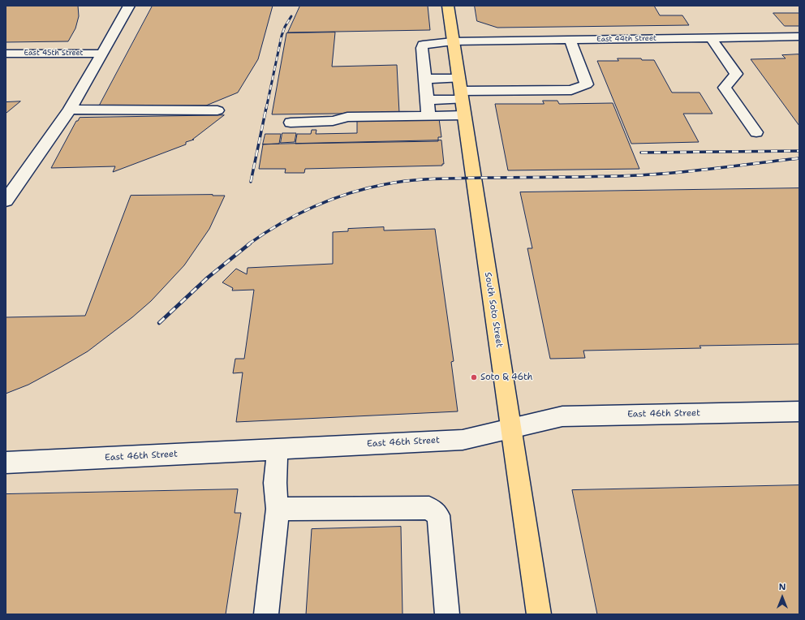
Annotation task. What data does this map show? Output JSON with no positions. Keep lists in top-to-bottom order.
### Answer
{
  "streets": {
    "main road": ["South Soto Street"],
    "street": ["East 44th Street", "East 45th Street", "East 46th Street"]
  },
  "crossings": [
    ["East 44th Street", "South Soto Street"],
    ["South Soto Street", "East 46th Street"]
  ],
  "places": ["Soto & 46th"],
  "north": "top"
}
